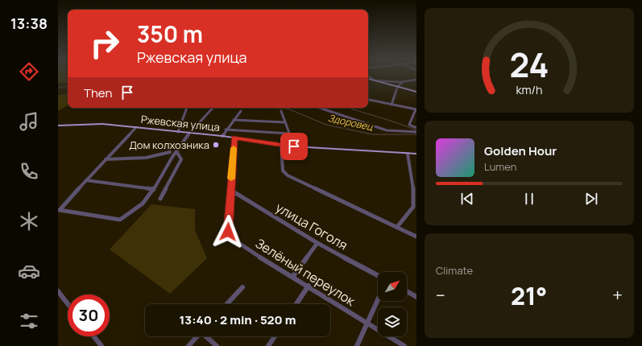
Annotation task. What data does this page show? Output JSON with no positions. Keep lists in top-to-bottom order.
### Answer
{
  "streets": {
    "main road": ["Ржевская улица"],
    "street": ["улица Гоголя", "Зелёный переулок"]
  },
  "crossings": [
    ["Ржевская улица", "Зелёный переулок"],
    ["улица Гоголя", "Зелёный переулок"]
  ],
  "water": ["Здоровец"],
  "places": ["Дом колхозника"],
  "north": "top right",
  "page": {
    "tabs": "13:38",
    "turn": ["350 m", "Ржевская улица"],
    "then": "Then",
    "song": ["Golden Hour", "Lumen"],
    "tile": "Climate",
    "heat": ["−", "21°", "+"],
    "limit": "30",
    "trip": "13:40 · 2 min · 520 m",
    "gauge": ["24", "km/h"]
  }
}
